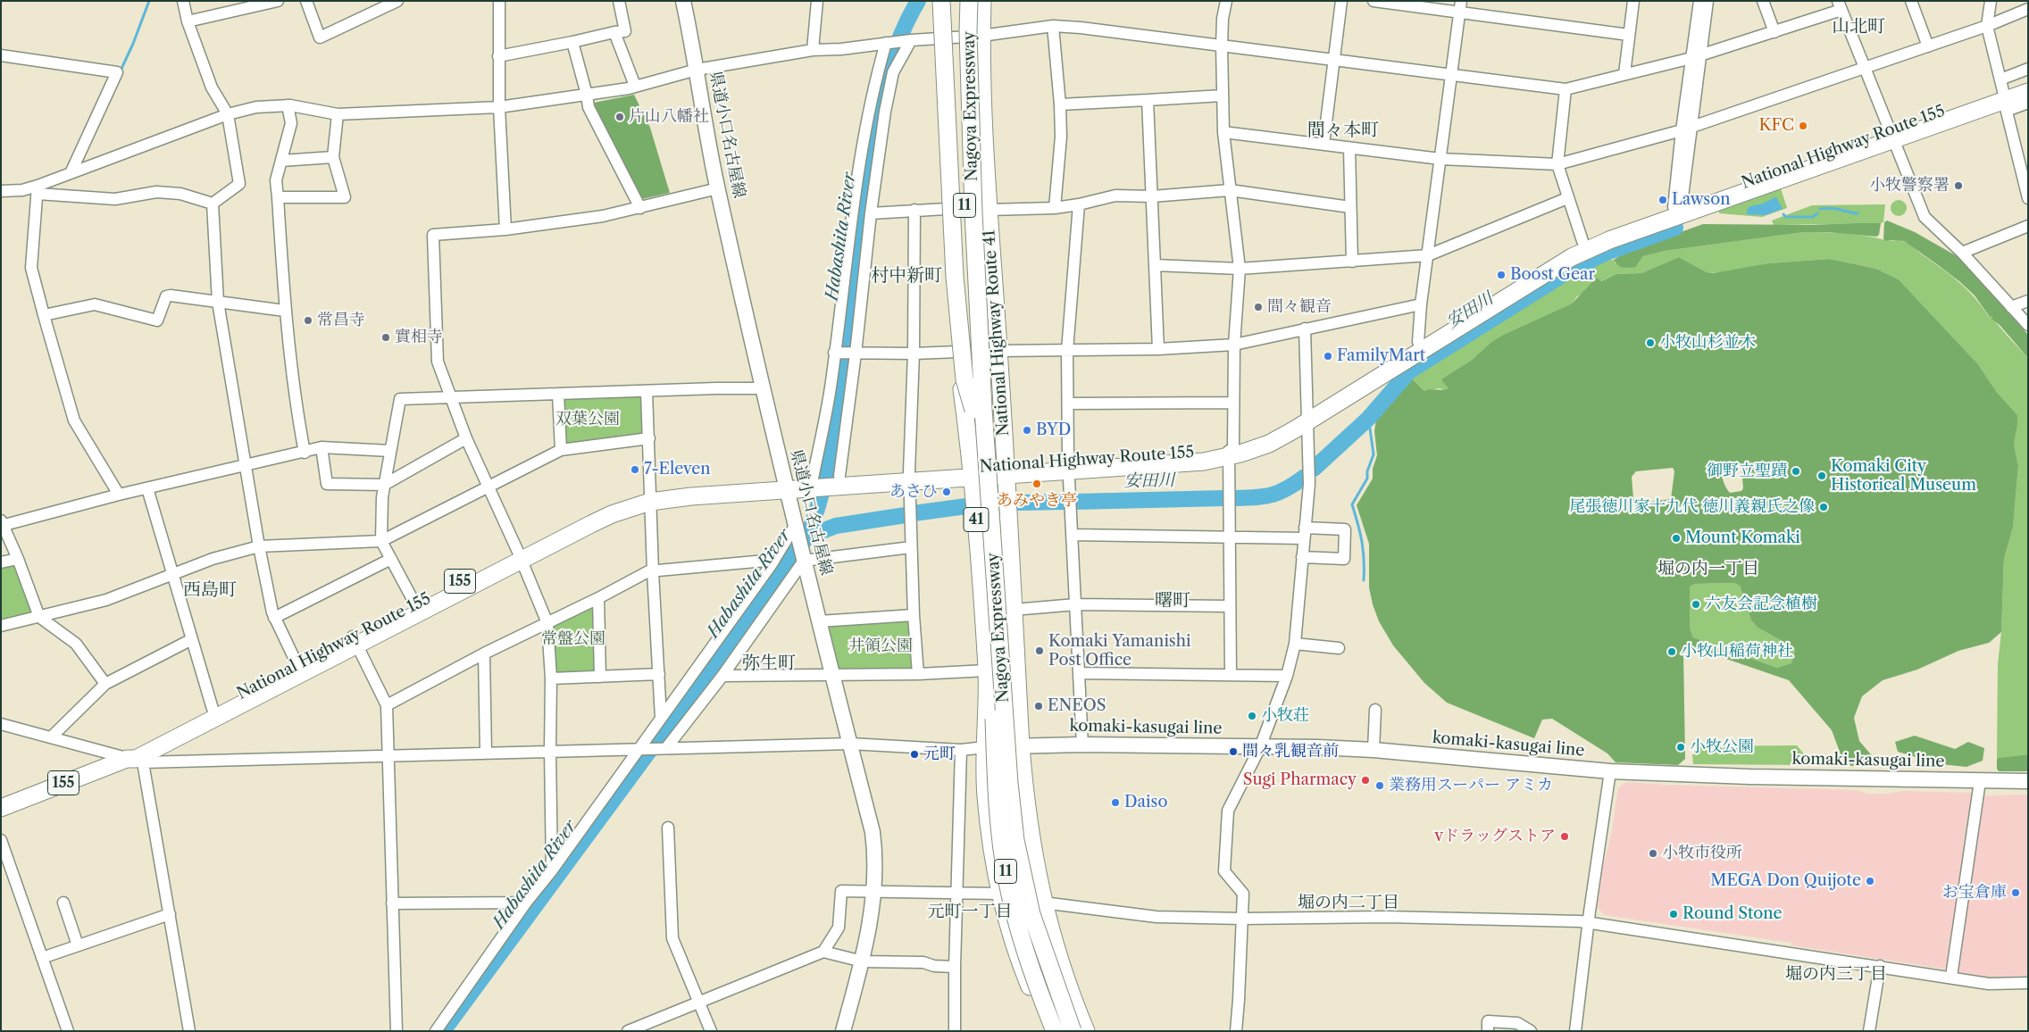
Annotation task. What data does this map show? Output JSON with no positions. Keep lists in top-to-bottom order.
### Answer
{
  "streets": {
    "highway": [
      "Nagoya Expressway",
      "National Highway Route 155",
      "11",
      "National Highway Route 41",
      "41",
      "155"
    ],
    "main road": ["県道小口名古屋線", "komaki-kasugai line"]
  },
  "crossings": [
    ["Nagoya Expressway", "11"],
    ["Nagoya Expressway", "National Highway Route 41"],
    ["県道小口名古屋線", "National Highway Route 155"],
    ["National Highway Route 155", "National Highway Route 41"],
    ["National Highway Route 155", "41"],
    ["National Highway Route 41", "komaki-kasugai line"],
    ["41", "komaki-kasugai line"]
  ],
  "districts": [
    "山北町",
    "間々本町",
    "村中新町",
    "堀の内一丁目",
    "西島町",
    "曙町",
    "弥生町",
    "堀の内二丁目",
    "元町一丁目",
    "堀の内三丁目"
  ],
  "water": ["Habashita River", "安田川"],
  "parks": ["双葉公園", "常盤公園", "井領公園"],
  "places": [
    "片山八幡社",
    "KFC",
    "小牧警察署",
    "Lawson",
    "Boost Gear",
    "間々観音",
    "常昌寺",
    "實相寺",
    "小牧山杉並木",
    "FamilyMart",
    "BYD",
    "7-Eleven",
    "御野立聖蹟",
    "Komaki City Historical Museum",
    "あみやき亭",
    "あさひ",
    "尾張徳川家十九代 徳川義親氏之像",
    "Mount Komaki",
    "六友会記念植樹",
    "Komaki Yamanishi Post Office",
    "小牧山稲荷神社",
    "ENEOS",
    "小牧荘",
    "小牧公園",
    "間々乳観音前",
    "元町",
    "Sugi Pharmacy",
    "業務用スーパー アミカ",
    "Daiso",
    "vドラッグストア",
    "小牧市役所",
    "MEGA Don Quijote",
    "お宝倉庫",
    "Round Stone"
  ]
}
